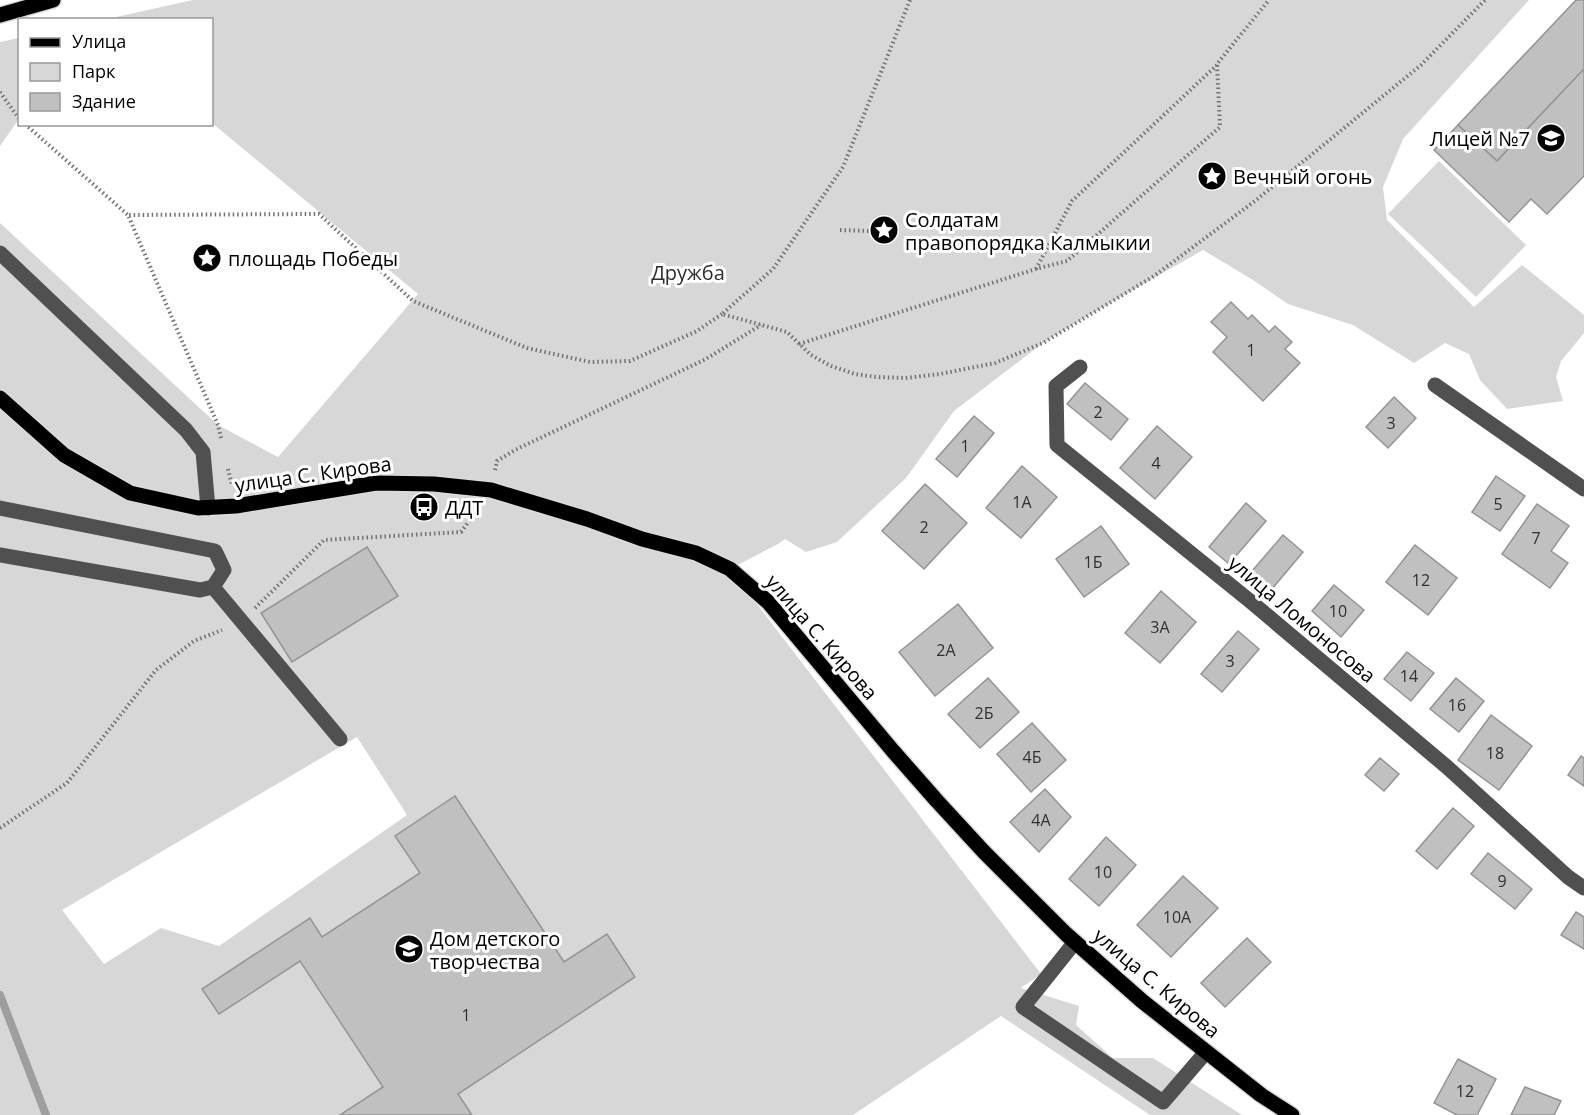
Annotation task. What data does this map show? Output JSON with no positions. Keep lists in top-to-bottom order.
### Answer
{
  "streets": {
    "main road": ["улица С. Кирова"],
    "street": ["улица Ломоносова"]
  },
  "parks": ["Дружба"],
  "places": {
    "school or university": ["Лицей №7", "Дом детского творчества"],
    "place": ["Вечный огонь", "Солдатам правопорядка Калмыкии", "площадь Победы"],
    "bus stop": ["ДДТ"]
  },
  "house_numbers": [
    "1",
    "2",
    "3",
    "1",
    "4",
    "1А",
    "5",
    "2",
    "7",
    "1Б",
    "12",
    "10",
    "3А",
    "2А",
    "3",
    "14",
    "16",
    "2Б",
    "18",
    "4Б",
    "4А",
    "10",
    "9",
    "10А",
    "1",
    "12"
  ],
  "legend": ["Улица", "Парк", "Здание"]
}
